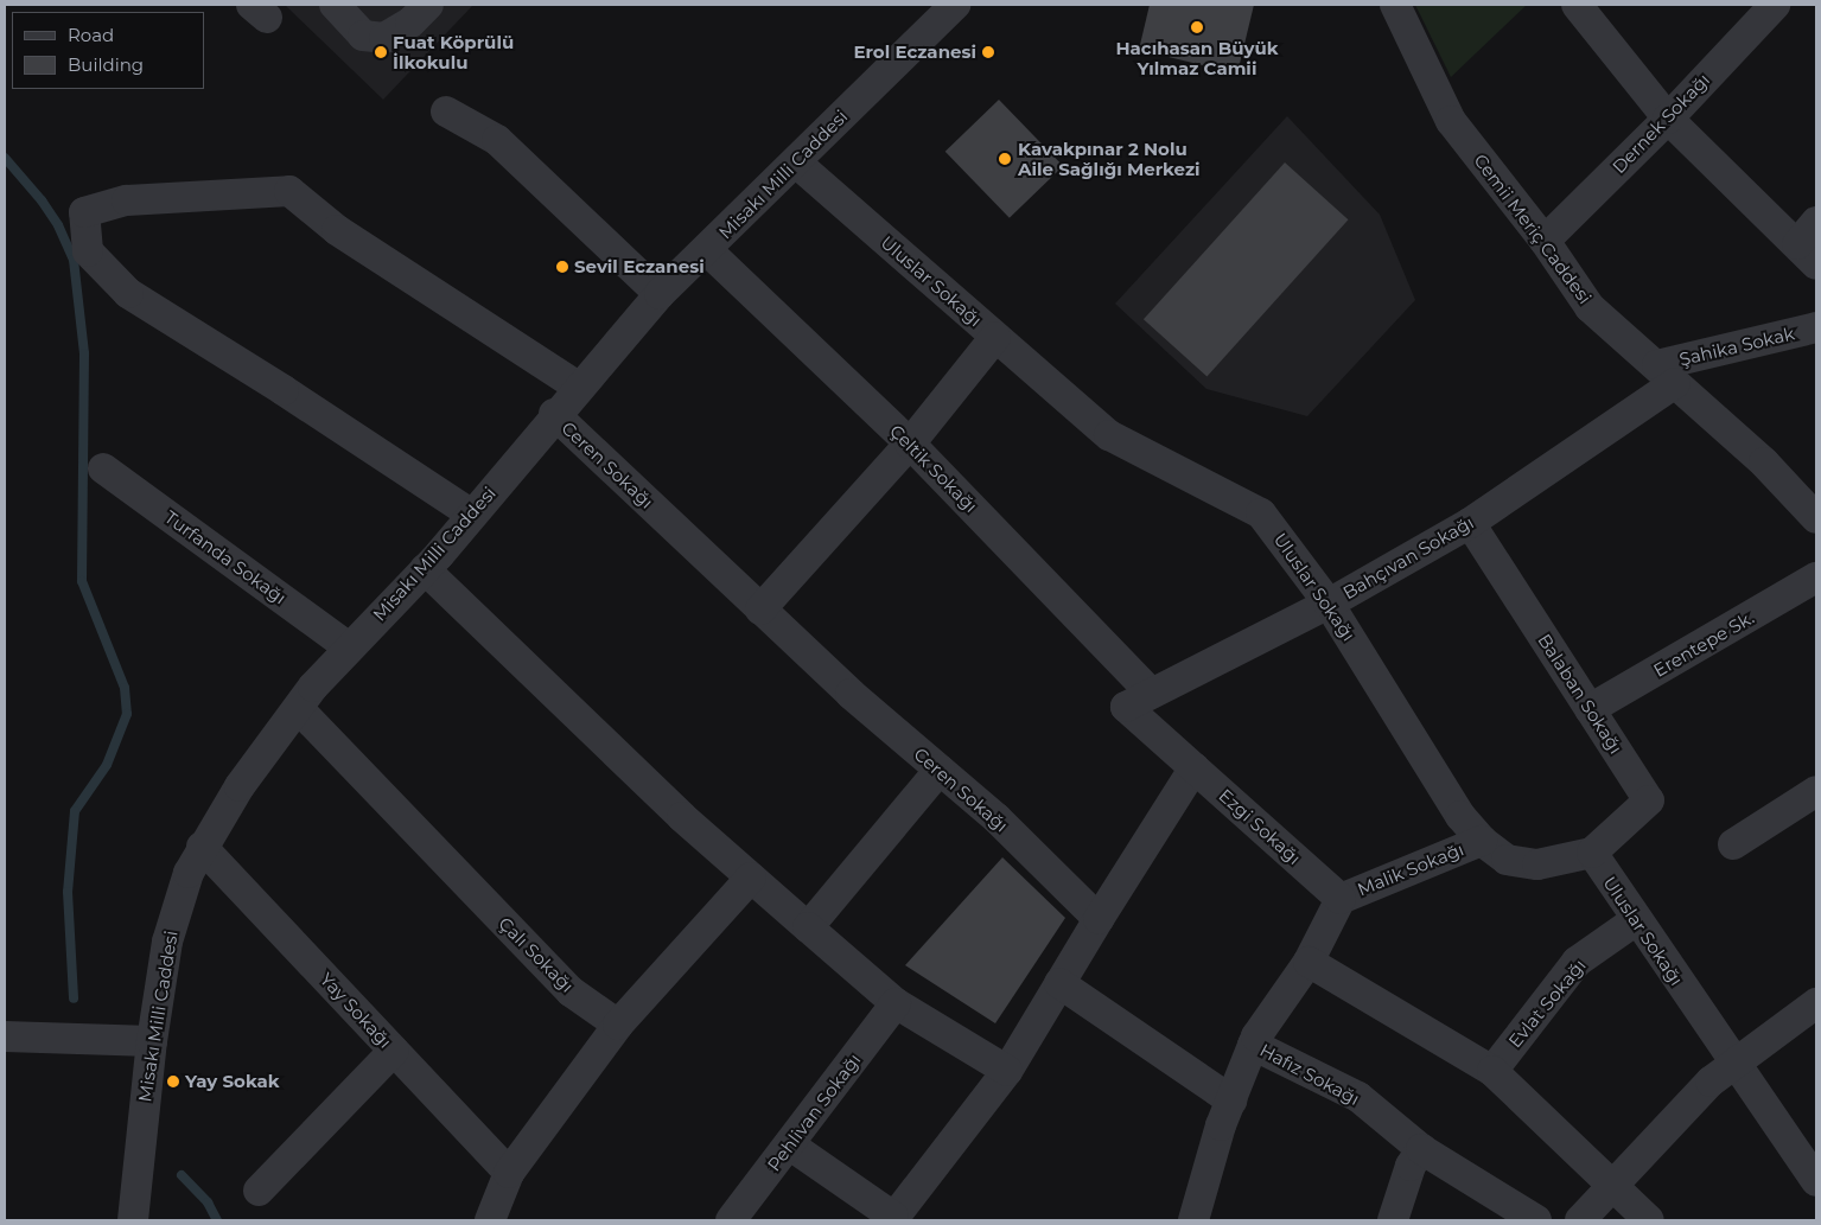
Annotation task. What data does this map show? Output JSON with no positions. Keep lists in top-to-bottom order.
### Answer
{
  "streets": {
    "street": [
      "Dernek Sokağı",
      "Misakı Milli Caddesi",
      "Cemii Meriç Caddesi",
      "Uluslar Sokağı",
      "Şahika Sokak",
      "Ceren Sokağı",
      "Çeltik Sokağı",
      "Turfanda Sokağı",
      "Bahçıvan Sokağı",
      "Erentepe Sk.",
      "Balaban Sokağı",
      "Ezgi Sokağı",
      "Malik Sokağı",
      "Çalı Sokağı",
      "Evlat Sokağı",
      "Yay Sokağı",
      "Hafız Sokağı",
      "Pehlivan Sokağı"
    ]
  },
  "crossings": [
    ["Dernek Sokağı", "Cemii Meriç Caddesi"],
    ["Misakı Milli Caddesi", "Uluslar Sokağı"],
    ["Misakı Milli Caddesi", "Ceren Sokağı"],
    ["Misakı Milli Caddesi", "Çeltik Sokağı"],
    ["Misakı Milli Caddesi", "Turfanda Sokağı"],
    ["Misakı Milli Caddesi", "Çalı Sokağı"],
    ["Misakı Milli Caddesi", "Yay Sokağı"],
    ["Cemii Meriç Caddesi", "Şahika Sokak"],
    ["Cemii Meriç Caddesi", "Bahçıvan Sokağı"],
    ["Uluslar Sokağı", "Bahçıvan Sokağı"],
    ["Uluslar Sokağı", "Balaban Sokağı"],
    ["Uluslar Sokağı", "Malik Sokağı"],
    ["Uluslar Sokağı", "Evlat Sokağı"],
    ["Şahika Sokak", "Bahçıvan Sokağı"],
    ["Çeltik Sokağı", "Bahçıvan Sokağı"],
    ["Çeltik Sokağı", "Ezgi Sokağı"],
    ["Bahçıvan Sokağı", "Balaban Sokağı"],
    ["Bahçıvan Sokağı", "Ezgi Sokağı"],
    ["Erentepe Sk.", "Balaban Sokağı"],
    ["Ezgi Sokağı", "Malik Sokağı"]
  ],
  "places": [
    "Hacıhasan Büyük Yılmaz Camii",
    "Fuat Köprülü İlkokulu",
    "Erol Eczanesi",
    "Kavakpınar 2 Nolu Aile Sağlığı Merkezi",
    "Sevil Eczanesi",
    "Yay Sokak"
  ],
  "legend": ["Road", "Building"]
}
